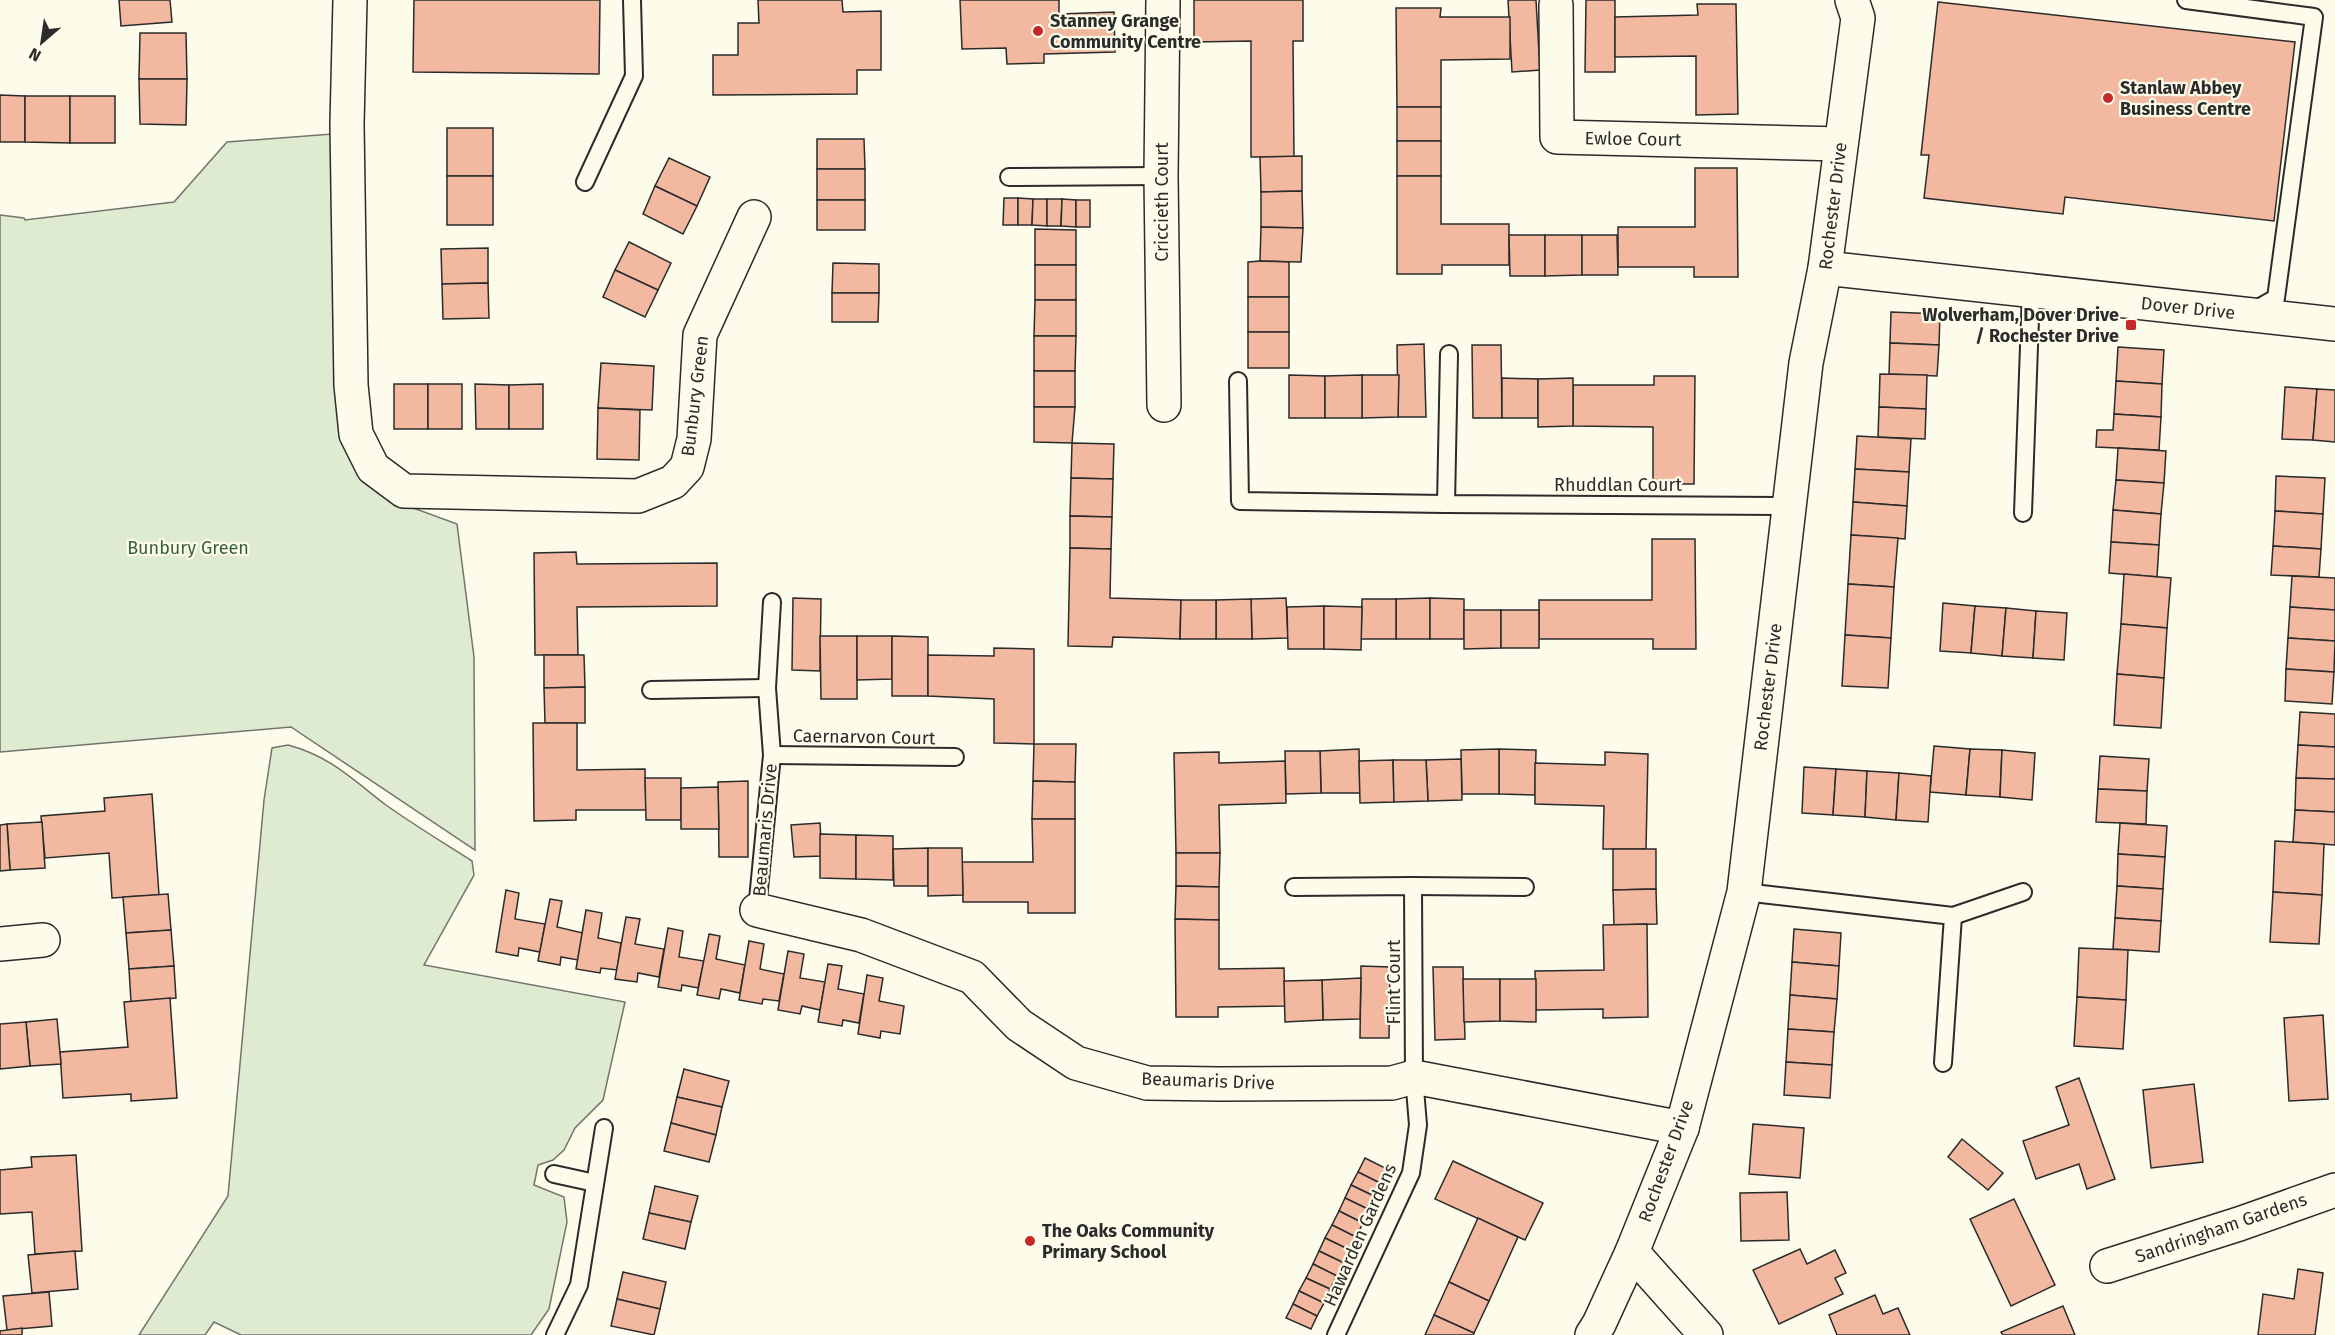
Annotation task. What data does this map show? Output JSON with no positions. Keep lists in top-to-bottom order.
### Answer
{
  "streets": {
    "street": [
      "Ewloe Court",
      "Criccieth Court",
      "Rochester Drive",
      "Dover Drive",
      "Bunbury Green",
      "Beaumaris Drive",
      "Sandringham Gardens"
    ],
    "lane": [
      "Rhuddlan Court",
      "Caernarvon Court",
      "Flint Court",
      "Hawarden Gardens"
    ]
  },
  "crossings": [
    ["Ewloe Court", "Rochester Drive"],
    ["Rochester Drive", "Dover Drive"],
    ["Rochester Drive", "Rhuddlan Court"],
    ["Rochester Drive", "Beaumaris Drive"],
    ["Caernarvon Court", "Beaumaris Drive"],
    ["Beaumaris Drive", "Flint Court"],
    ["Beaumaris Drive", "Hawarden Gardens"],
    ["Flint Court", "Hawarden Gardens"]
  ],
  "parks": ["Bunbury Green"],
  "places": {
    "other": ["Stanney Grange Community Centre", "Stanlaw Abbey Business Centre", "The Oaks Community Primary School"],
    "transit": ["Wolverham, Dover Drive / Rochester Drive"]
  },
  "north": "bottom left"
}
